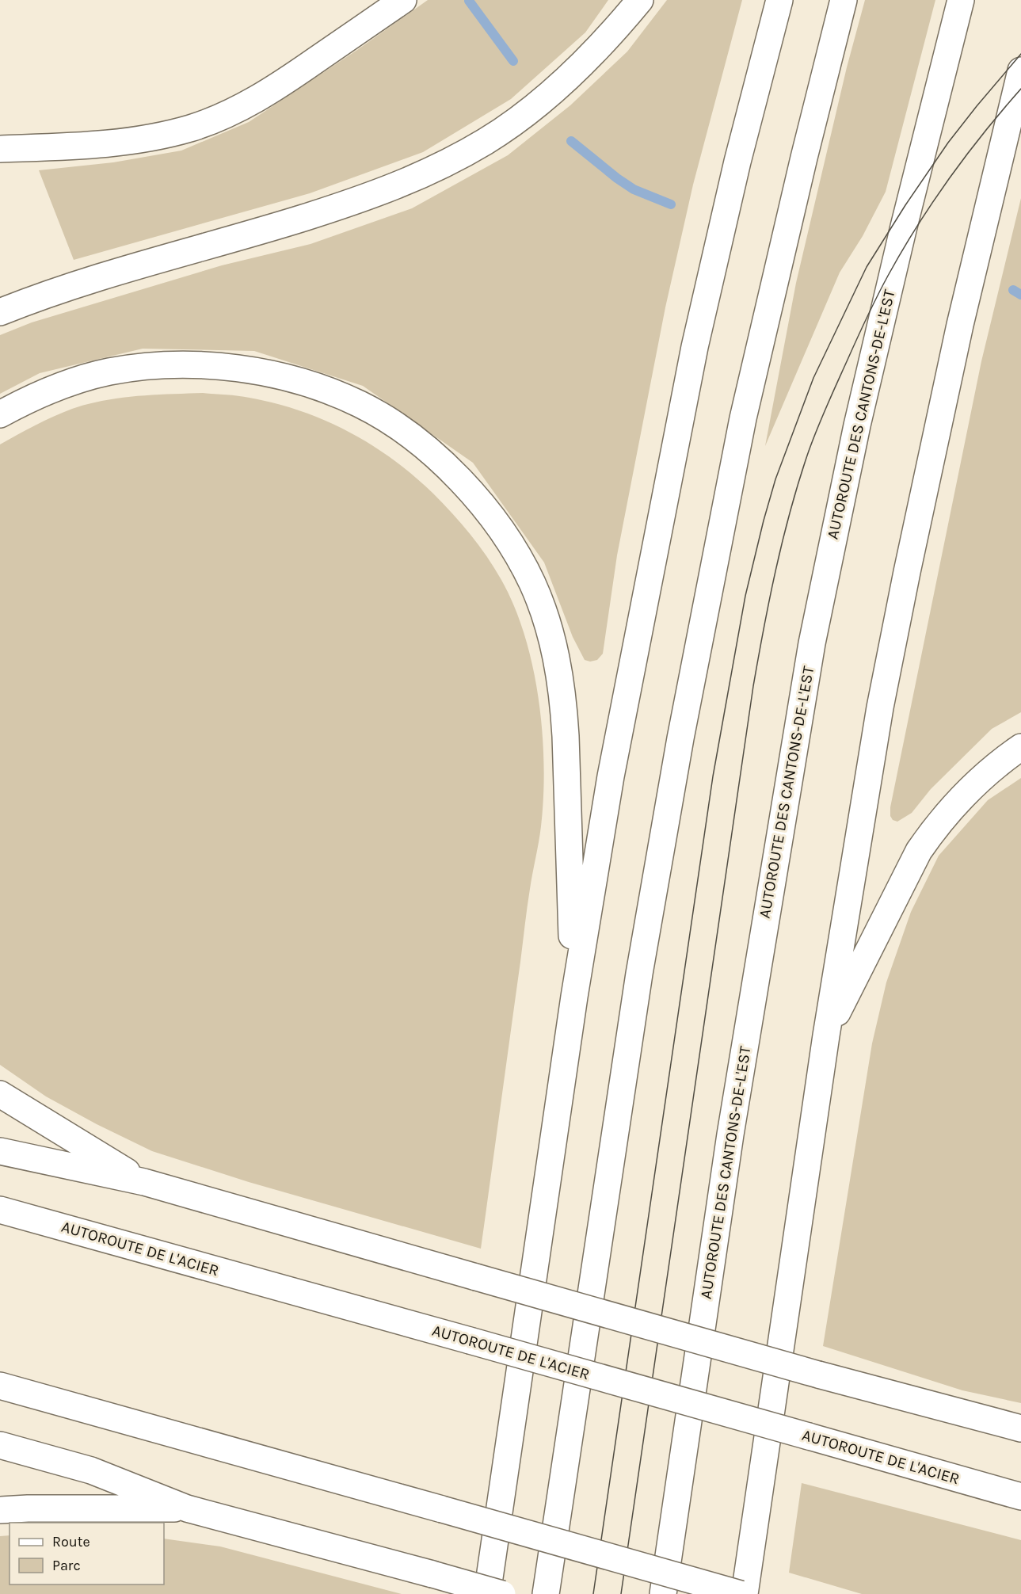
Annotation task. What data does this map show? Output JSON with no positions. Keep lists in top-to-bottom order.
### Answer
{
  "streets": {
    "main road": ["AUTOROUTE DES CANTONS-DE-L'EST", "AUTOROUTE DE L'ACIER"]
  },
  "legend": ["Route", "Parc"]
}
